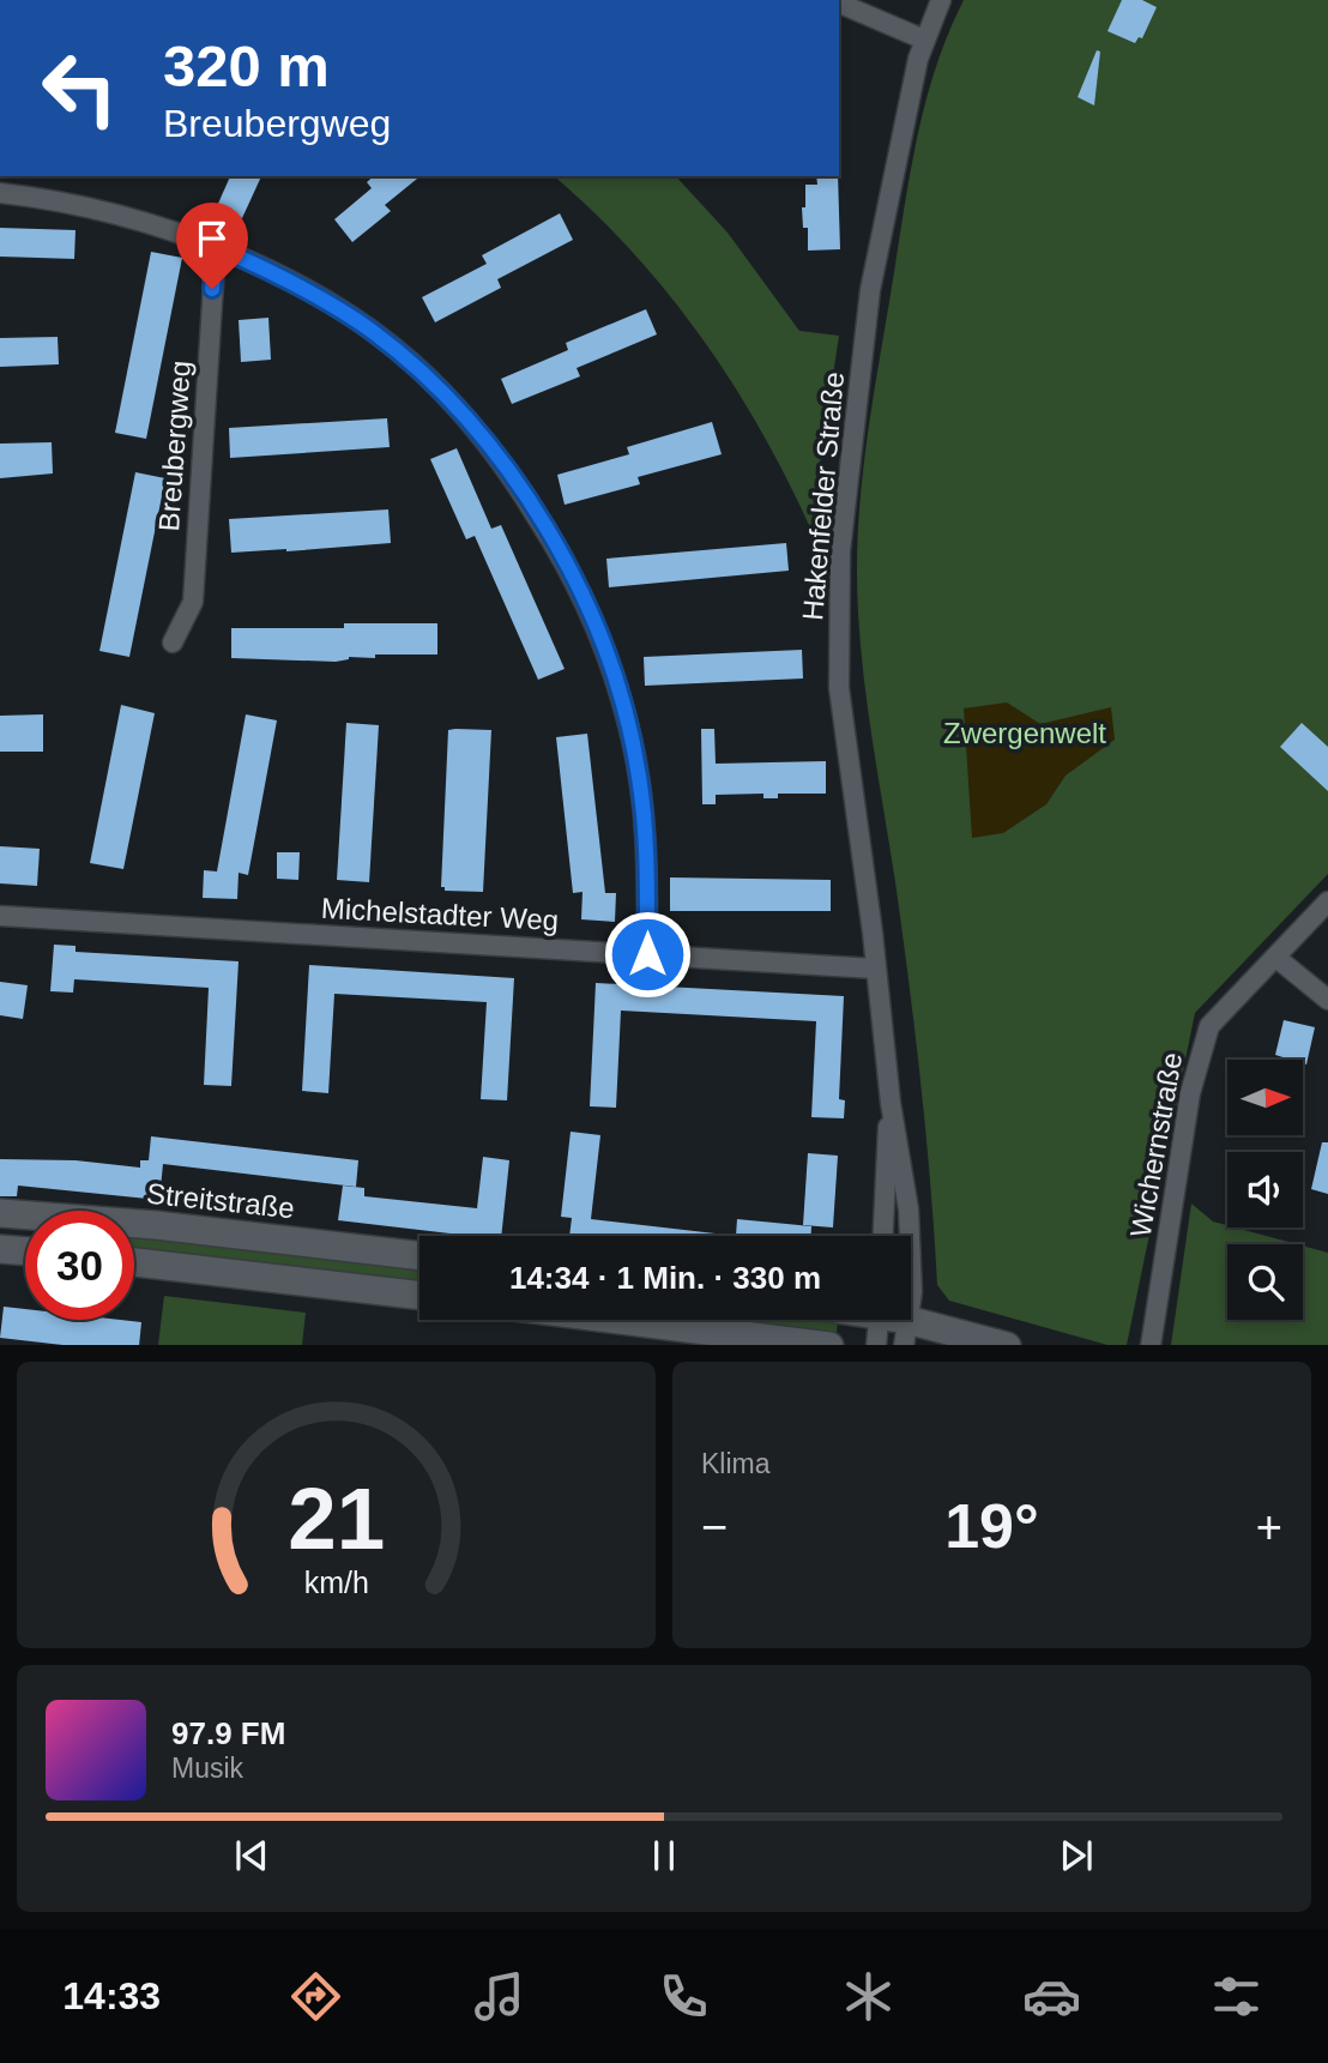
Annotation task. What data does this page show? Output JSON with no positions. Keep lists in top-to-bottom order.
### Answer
{
  "streets": {
    "main road": ["Streitstraße"],
    "street": [
      "Breubergweg",
      "Hakenfelder Straße",
      "Michelstadter Weg",
      "Wichernstraße"
    ]
  },
  "crossings": [
    ["Hakenfelder Straße", "Michelstadter Weg"]
  ],
  "parks": ["Zwergenwelt"],
  "north": "right",
  "page": {
    "turn": ["320 m", "Breubergweg"],
    "limit": "30",
    "trip": "14:34 · 1 Min. · 330 m",
    "tile": "Klima",
    "heat": ["−", "19°", "+"],
    "song": ["97.9 FM", "Musik"],
    "tabs": "14:33",
    "gauge": ["21", "km/h"]
  }
}
